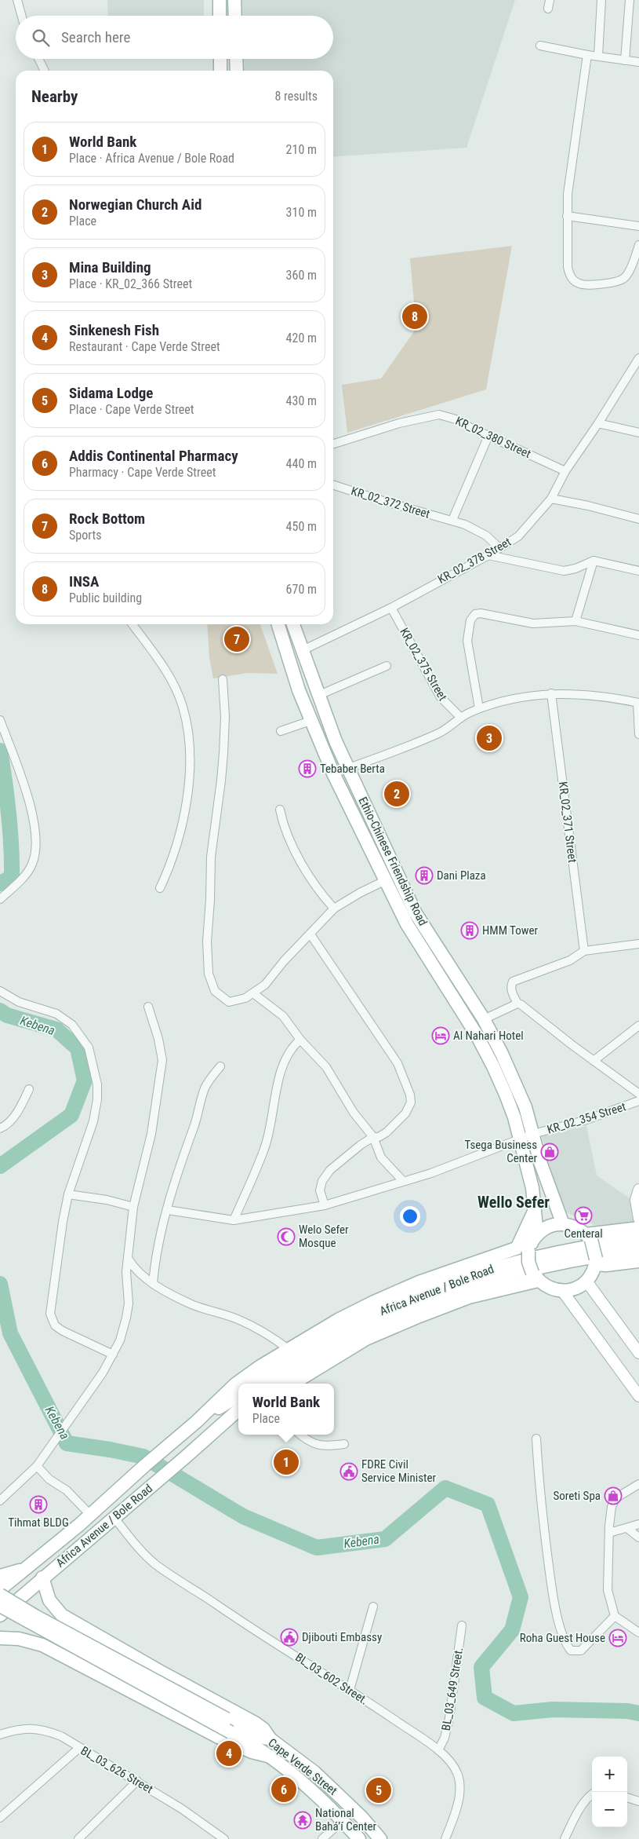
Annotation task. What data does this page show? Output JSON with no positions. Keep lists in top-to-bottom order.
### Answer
{
  "streets": {
    "main road": ["Ethio-Chinese Friendship Road", "Africa Avenue / Bole Road", "Cape Verde Street"],
    "street": [
      "KR_02_380 Street",
      "KR_02_372 Street",
      "KR_02_378 Street",
      "KR_02_375 Street",
      "KR_02_371 Street",
      "KR_02_354 Street",
      "BL_03_602 Street.",
      "BL_03_649 Street.",
      "BL_03_626 Street"
    ]
  },
  "crossings": [
    ["KR_02_380 Street", "KR_02_378 Street"],
    ["KR_02_372 Street", "KR_02_378 Street"],
    ["KR_02_378 Street", "KR_02_375 Street"],
    ["KR_02_378 Street", "Ethio-Chinese Friendship Road"],
    ["Ethio-Chinese Friendship Road", "KR_02_354 Street"],
    ["Ethio-Chinese Friendship Road", "Africa Avenue / Bole Road"],
    ["Africa Avenue / Bole Road", "BL_03_602 Street."],
    ["BL_03_602 Street.", "BL_03_649 Street."]
  ],
  "districts": ["Wello Sefer"],
  "water": ["Kebena"],
  "places": {
    "building": [
      "Tebaber Berta",
      "Dani Plaza",
      "HMM Tower",
      "Tihmat BLDG"
    ],
    "hotel": ["Al Nahari Hotel", "Roha Guest House"],
    "shop": ["Tsega Business Center", "Soreti Spa"],
    "supermarket": ["Centeral"],
    "mosque": ["Welo Sefer Mosque"],
    "public building": ["FDRE Civil Service Minister", "Djibouti Embassy"],
    "temple": ["National Bahá’í Center"]
  },
  "page": {
    "search": "Search here",
    "heading": ["Nearby", "8 results"],
    "list": [
      {
        "mark": "1",
        "name": "World Bank",
        "note": "Place · Africa Avenue / Bole Road",
        "value": "210 m"
      },
      {
        "mark": "2",
        "name": "Norwegian Church Aid",
        "note": "Place",
        "value": "310 m"
      },
      {
        "mark": "3",
        "name": "Mina Building",
        "note": "Place · KR_02_366 Street",
        "value": "360 m"
      },
      {
        "mark": "4",
        "name": "Sinkenesh Fish",
        "note": "Restaurant · Cape Verde Street",
        "value": "420 m"
      },
      {
        "mark": "5",
        "name": "Sidama Lodge",
        "note": "Place · Cape Verde Street",
        "value": "430 m"
      },
      {
        "mark": "6",
        "name": "Addis Continental Pharmacy",
        "note": "Pharmacy · Cape Verde Street",
        "value": "440 m"
      },
      {
        "mark": "7",
        "name": "Rock Bottom",
        "note": "Sports",
        "value": "450 m"
      },
      {
        "mark": "8",
        "name": "INSA",
        "note": "Public building",
        "value": "670 m"
      }
    ],
    "pins": [
      "8",
      "7",
      "3",
      "2",
      "1",
      "4",
      "6",
      "5"
    ],
    "popup": ["World Bank", "Place"],
    "map_buttons": ["+", "−"]
  }
}
